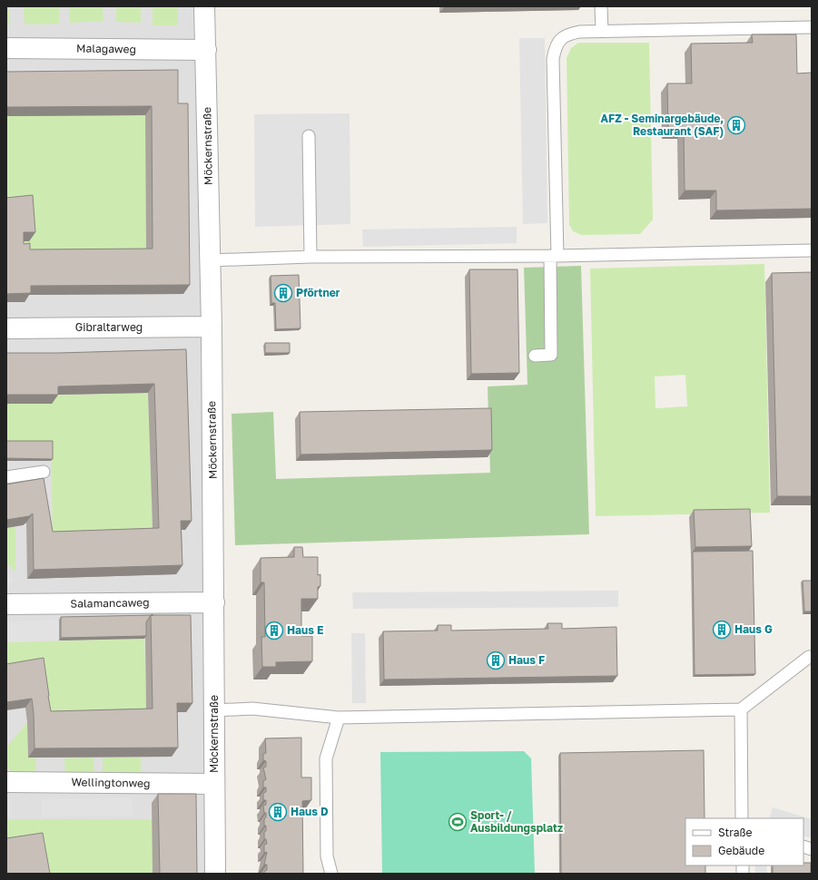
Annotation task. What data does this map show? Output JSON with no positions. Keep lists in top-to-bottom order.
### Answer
{
  "streets": {
    "street": [
      "Malagaweg",
      "Möckernstraße",
      "Gibraltarweg",
      "Salamancaweg",
      "Wellingtonweg"
    ]
  },
  "crossings": [
    ["Malagaweg", "Möckernstraße"],
    ["Möckernstraße", "Gibraltarweg"],
    ["Möckernstraße", "Salamancaweg"],
    ["Möckernstraße", "Wellingtonweg"]
  ],
  "places": {
    "building": [
      "AFZ - Seminargebäude, Restaurant (SAF)",
      "Pförtner",
      "Haus G",
      "Haus E",
      "Haus F",
      "Haus D"
    ],
    "sports": ["Sport- / Ausbildungsplatz"]
  },
  "legend": ["Straße", "Gebäude"]
}
